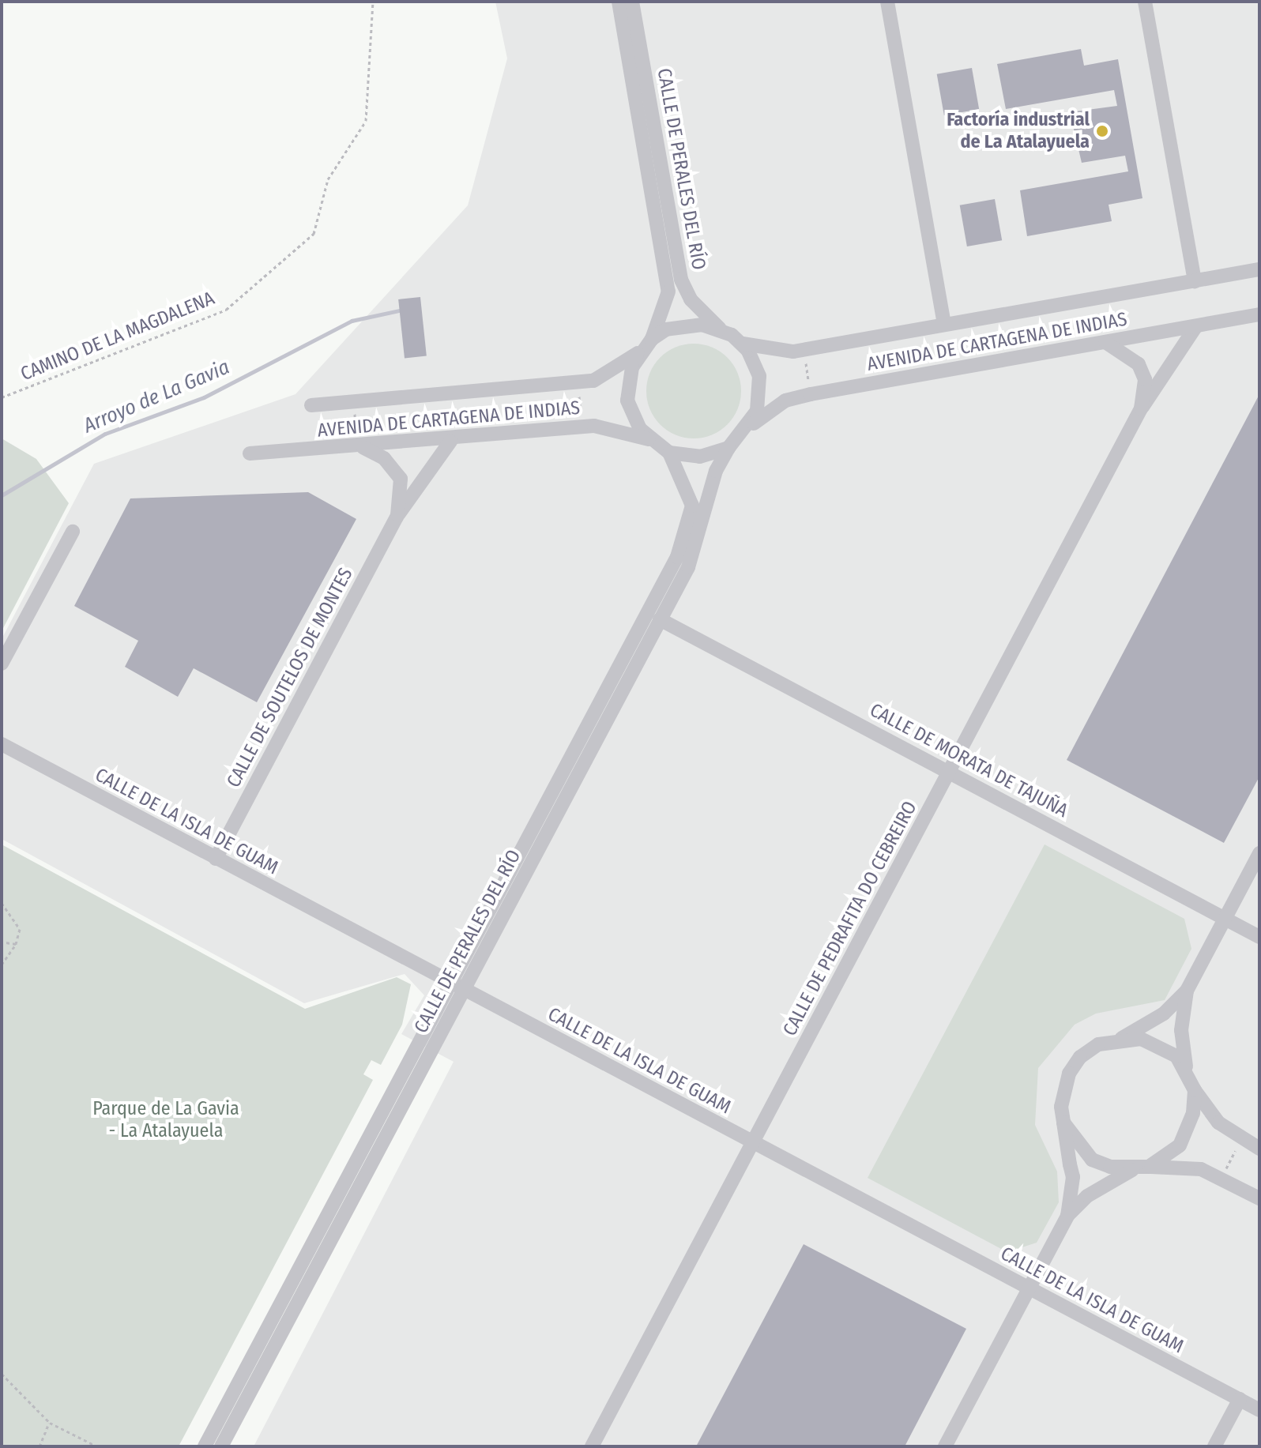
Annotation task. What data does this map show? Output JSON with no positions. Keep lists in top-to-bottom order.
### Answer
{
  "streets": {
    "street": [
      "CALLE DE PERALES DEL RÍO",
      "AVENIDA DE CARTAGENA DE INDIAS",
      "CALLE DE SOUTELOS DE MONTES",
      "CALLE DE MORATA DE TAJUÑA",
      "CALLE DE LA ISLA DE GUAM",
      "CALLE DE PEDRAFITA DO CEBREIRO"
    ],
    "path": ["CAMINO DE LA MAGDALENA"]
  },
  "crossings": [
    ["CALLE DE PERALES DEL RÍO", "AVENIDA DE CARTAGENA DE INDIAS"],
    ["CALLE DE PERALES DEL RÍO", "CALLE DE MORATA DE TAJUÑA"],
    ["CALLE DE PERALES DEL RÍO", "CALLE DE LA ISLA DE GUAM"],
    ["AVENIDA DE CARTAGENA DE INDIAS", "CALLE DE SOUTELOS DE MONTES"],
    ["AVENIDA DE CARTAGENA DE INDIAS", "CALLE DE PEDRAFITA DO CEBREIRO"],
    ["CALLE DE SOUTELOS DE MONTES", "CALLE DE LA ISLA DE GUAM"],
    ["CALLE DE MORATA DE TAJUÑA", "CALLE DE PEDRAFITA DO CEBREIRO"],
    ["CALLE DE LA ISLA DE GUAM", "CALLE DE PEDRAFITA DO CEBREIRO"]
  ],
  "water": ["Arroyo de La Gavia"],
  "parks": ["Parque de La Gavia - La Atalayuela"],
  "places": ["Factoría industrial de La Atalayuela"]
}
